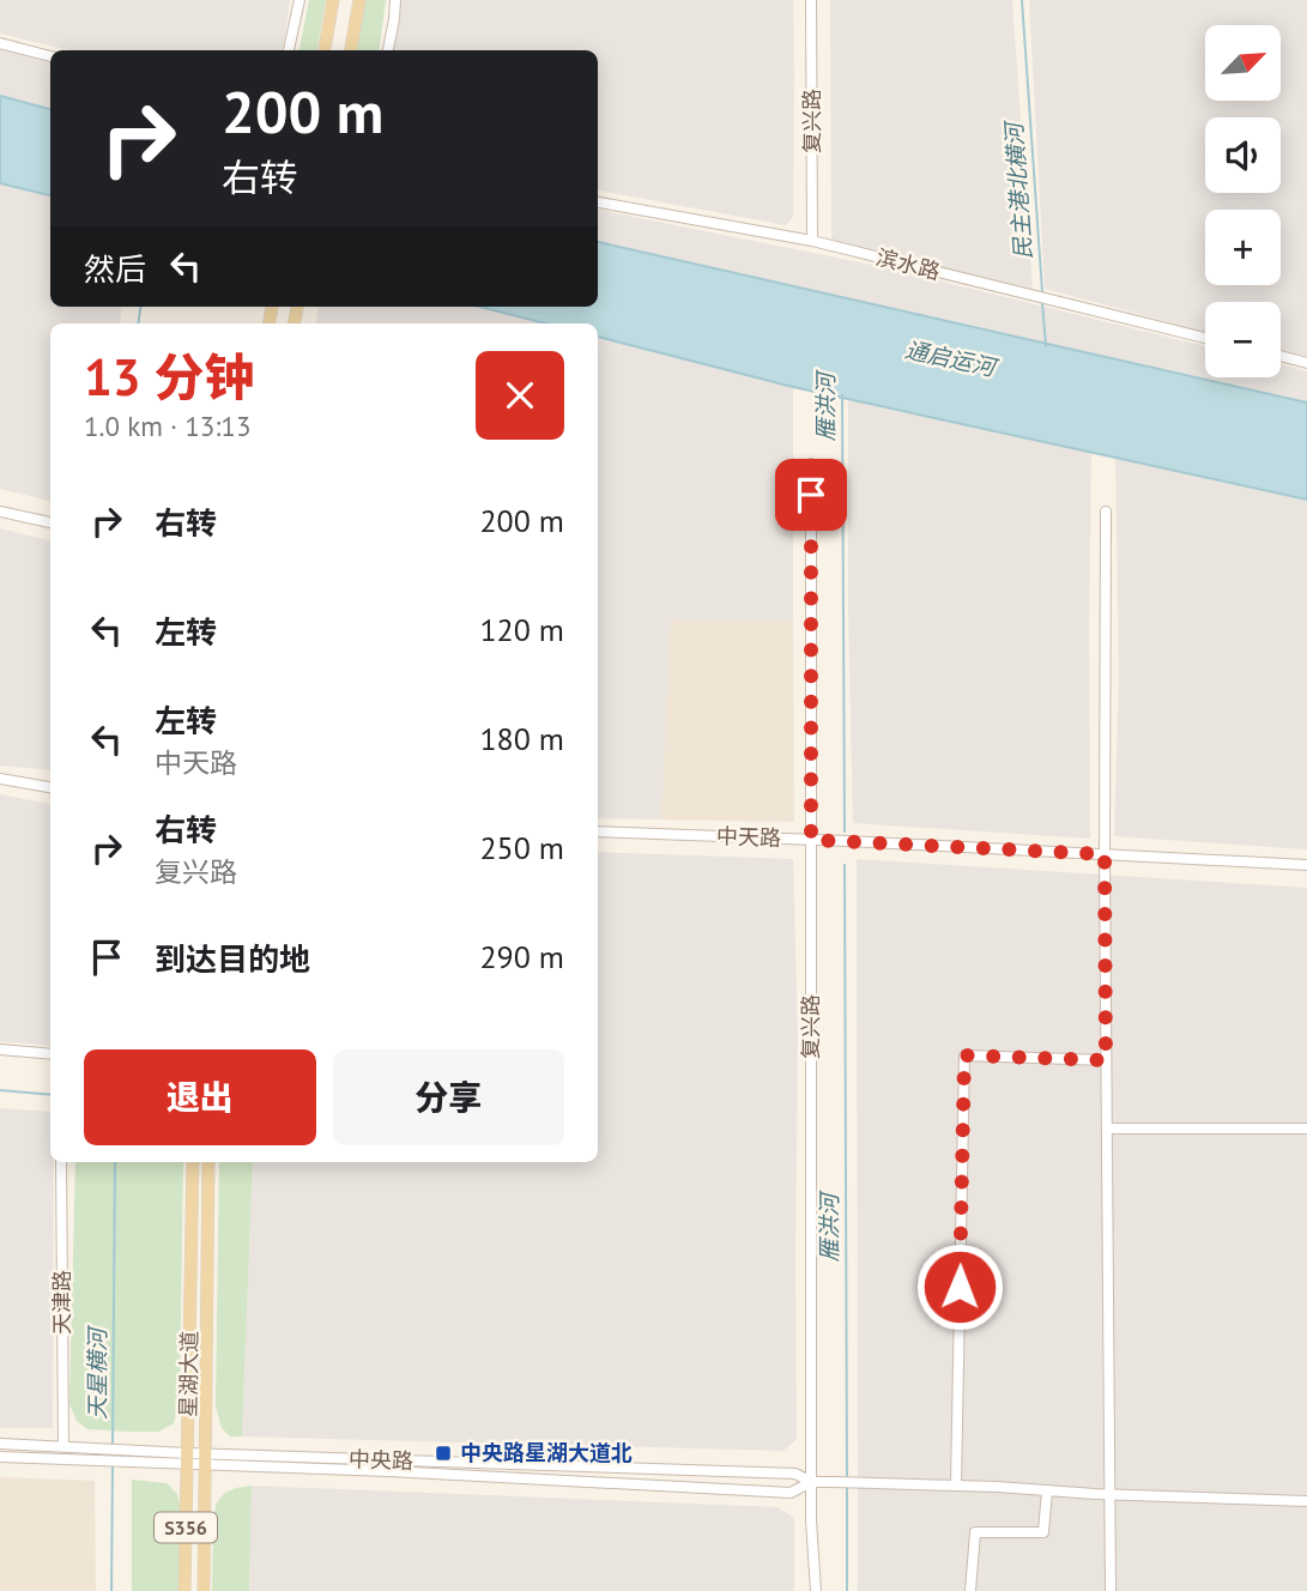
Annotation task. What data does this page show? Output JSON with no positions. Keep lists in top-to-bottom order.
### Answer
{
  "streets": {
    "main road": ["星湖大道", "S356"],
    "street": [
      "复兴路",
      "滨水路",
      "中天路",
      "天津路",
      "中央路"
    ]
  },
  "crossings": [
    ["复兴路", "滨水路"],
    ["复兴路", "中天路"],
    ["复兴路", "中央路"],
    ["天津路", "中央路"],
    ["星湖大道", "中央路"]
  ],
  "water": [
    "民主港北横河",
    "通启运河",
    "雁洪河",
    "天星横河"
  ],
  "places": {
    "transit": ["中央路星湖大道北"]
  },
  "north": "top right",
  "page": {
    "map_buttons": ["+", "−"],
    "turn": ["200 m", "右转"],
    "then": "然后",
    "heading": ["13 分钟", "1.0 km · 13:13"],
    "list": [
      {
        "name": "右转",
        "value": "200 m"
      },
      {
        "name": "左转",
        "value": "120 m"
      },
      {
        "name": "左转",
        "note": "中天路",
        "value": "180 m"
      },
      {
        "name": "右转",
        "note": "复兴路",
        "value": "250 m"
      },
      {
        "name": "到达目的地",
        "value": "290 m"
      }
    ],
    "buttons": ["退出", "分享"]
  }
}
